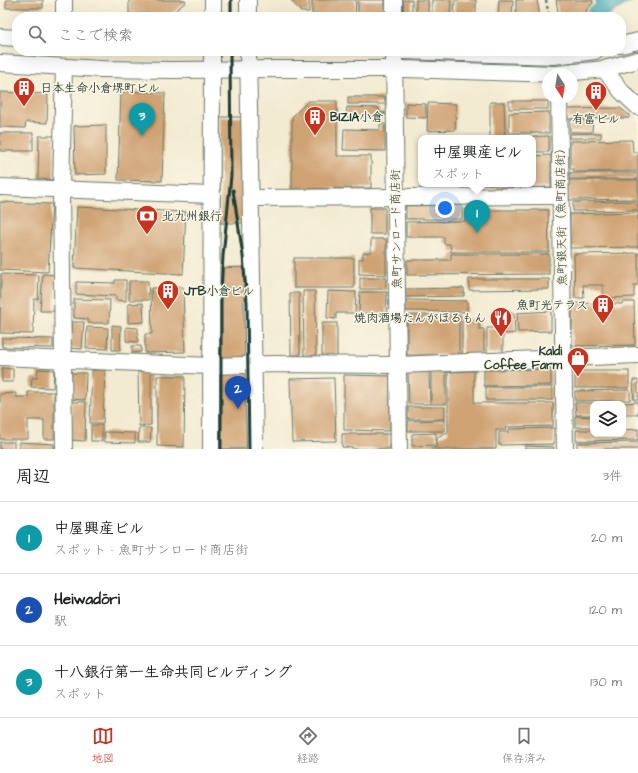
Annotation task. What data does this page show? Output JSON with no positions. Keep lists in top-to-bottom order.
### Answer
{
  "streets": {
    "street": ["魚町銀天街（魚町商店街）", "魚町サンロード商店街"]
  },
  "places": {
    "building": [
      "日本生命小倉堺町ビル",
      "有富ビル",
      "BIZIA小倉",
      "JTB小倉ビル",
      "魚町光テラス"
    ],
    "bank": ["北九州銀行"],
    "restaurant": ["焼肉酒場たんがほるもん"],
    "shop": ["Kaldi Coffee Farm"]
  },
  "north": "bottom",
  "page": {
    "search": "ここで検索",
    "pins": ["3", "1", "2"],
    "popup": ["中屋興産ビル", "スポット"],
    "heading": ["周辺", "3件"],
    "list": [
      {
        "mark": "1",
        "name": "中屋興産ビル",
        "note": "スポット · 魚町サンロード商店街",
        "value": "20 m"
      },
      {
        "mark": "2",
        "name": "Heiwadōri",
        "note": "駅",
        "value": "120 m"
      },
      {
        "mark": "3",
        "name": "十八銀行第一生命共同ビルディング",
        "note": "スポット",
        "value": "130 m"
      }
    ],
    "nav": ["地図", "経路", "保存済み"]
  }
}
